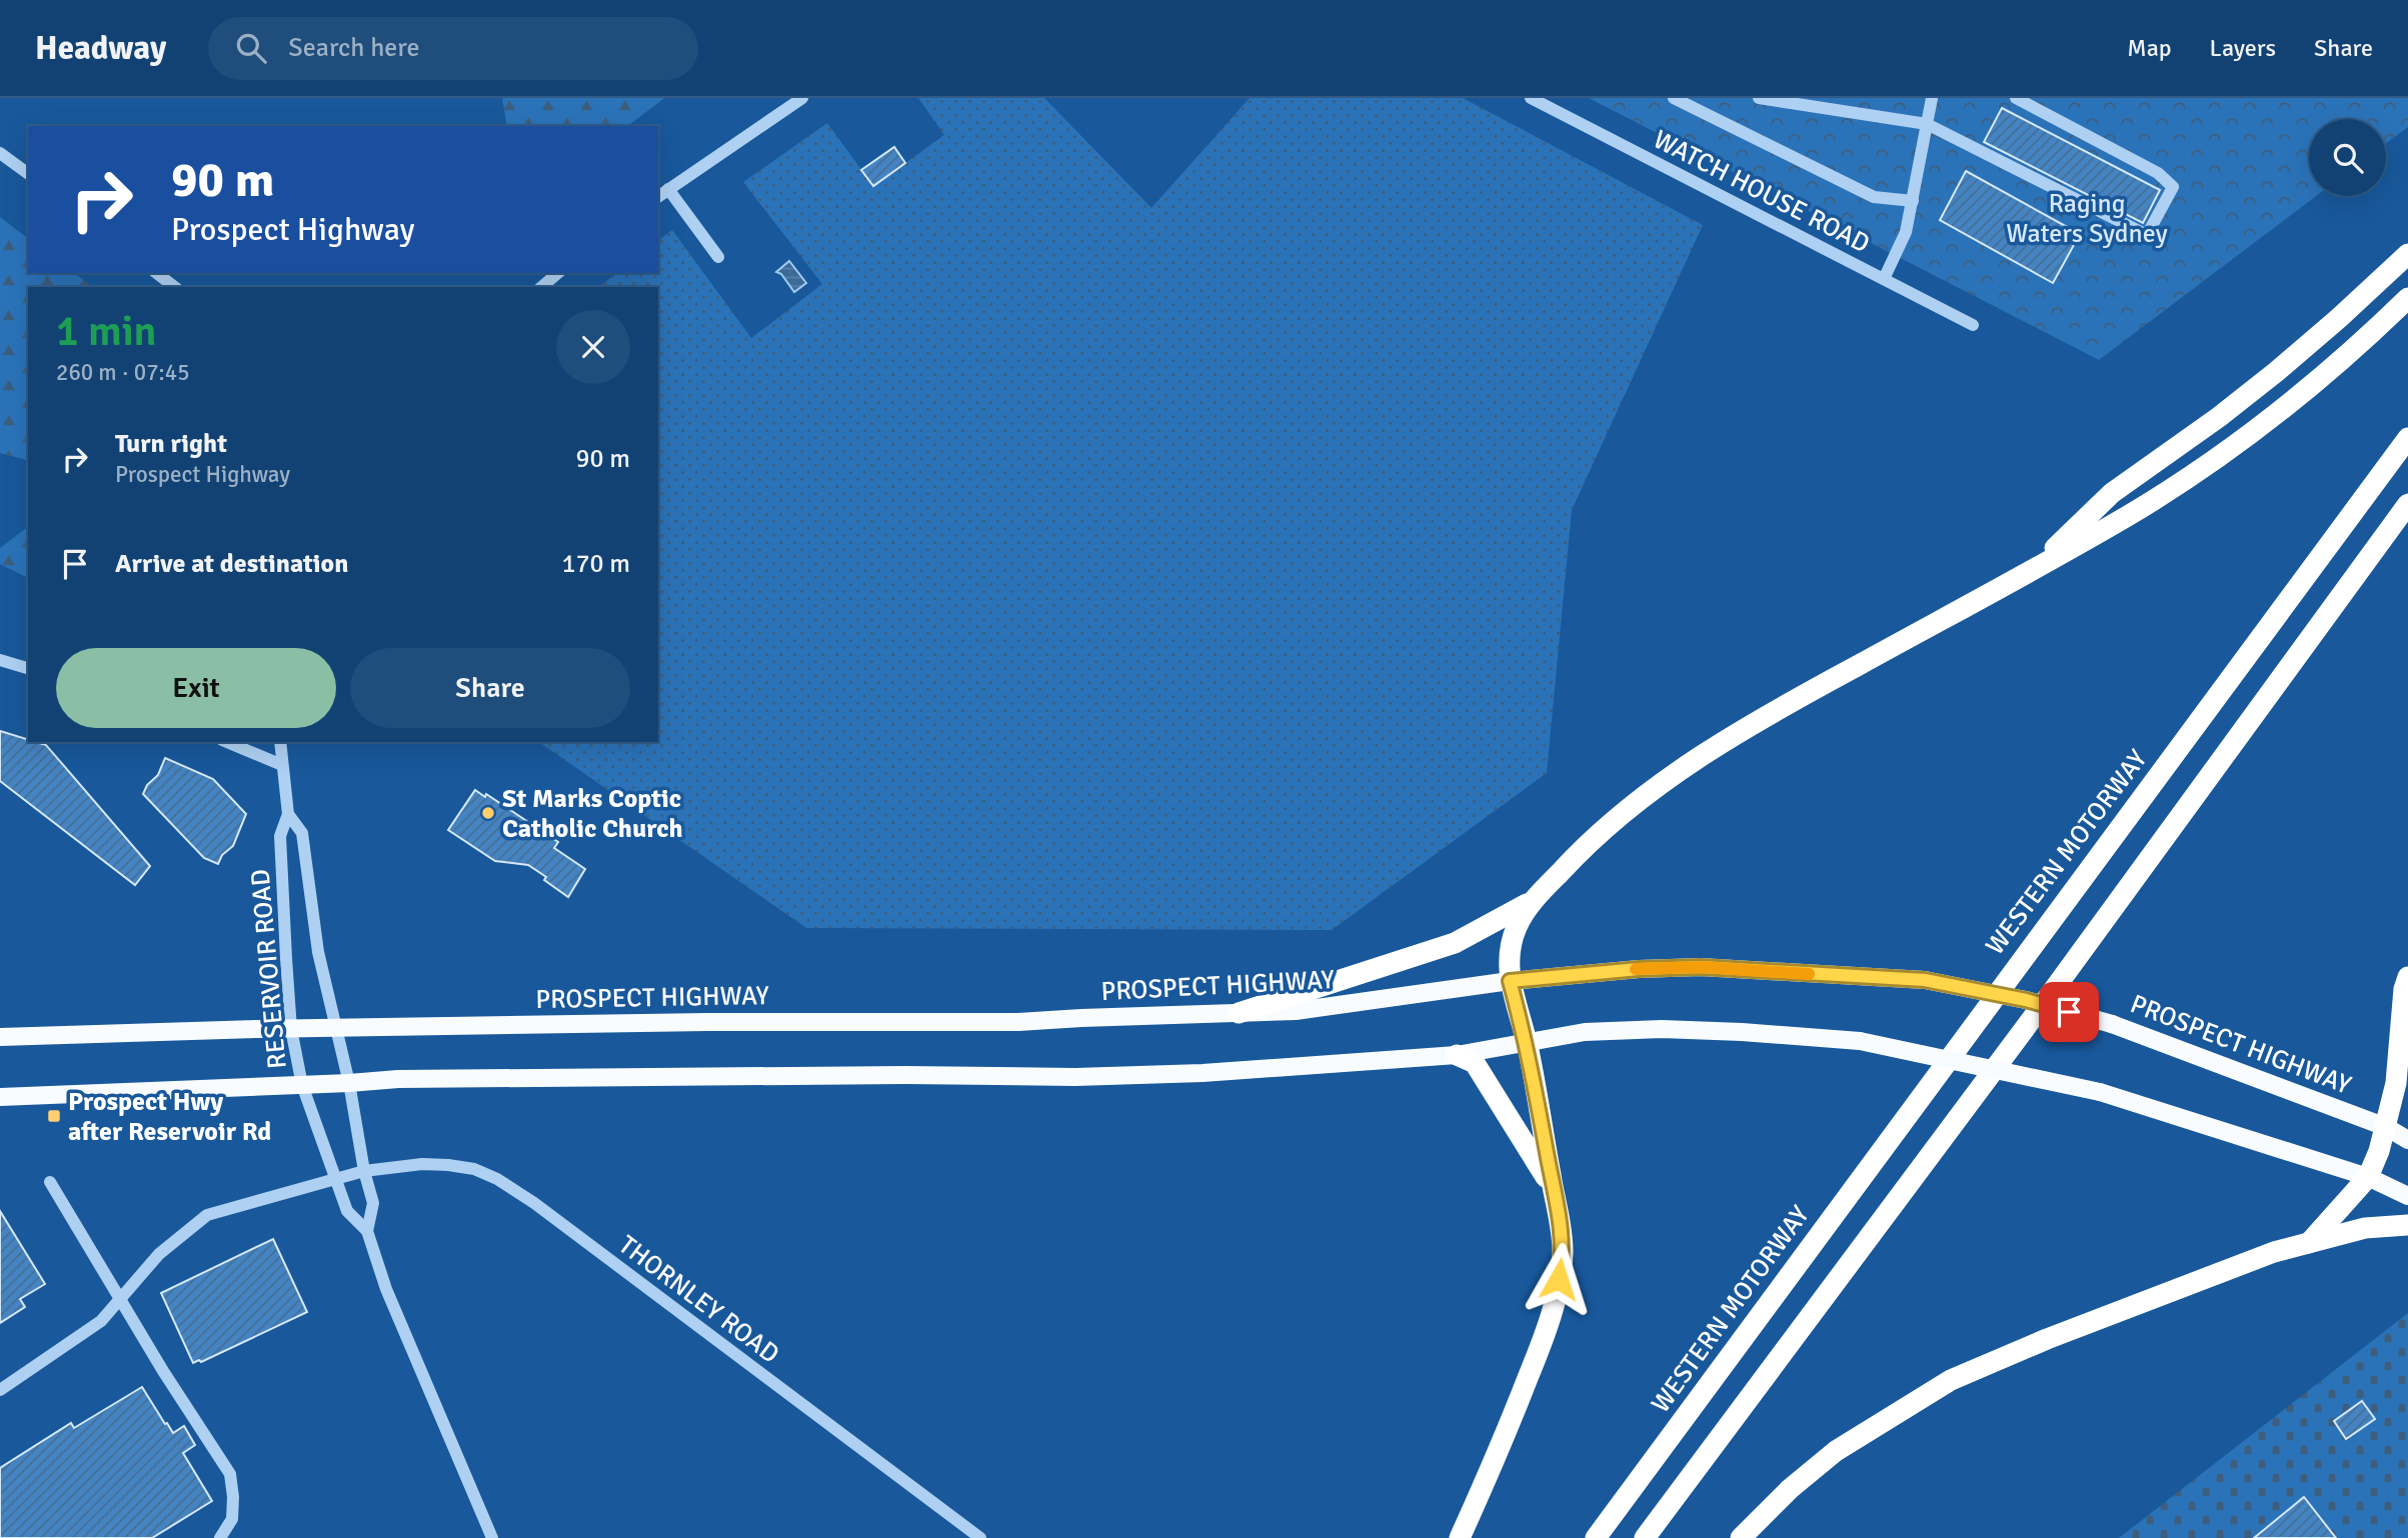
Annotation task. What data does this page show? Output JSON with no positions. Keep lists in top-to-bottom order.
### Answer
{
  "streets": {
    "highway": ["WESTERN MOTORWAY"],
    "main road": ["PROSPECT HIGHWAY"],
    "street": ["WATCH HOUSE ROAD", "RESERVOIR ROAD", "THORNLEY ROAD"]
  },
  "crossings": [
    ["RESERVOIR ROAD", "PROSPECT HIGHWAY"],
    ["RESERVOIR ROAD", "THORNLEY ROAD"]
  ],
  "parks": ["Raging Waters Sydney"],
  "places": {
    "other": ["St Marks Coptic Catholic Church"],
    "transit": ["Prospect Hwy after Reservoir Rd"]
  },
  "page": {
    "header": "Headway",
    "search": "Search here",
    "nav": ["Map", "Layers", "Share"],
    "turn": ["90 m", "Prospect Highway"],
    "heading": ["1 min", "260 m · 07:45"],
    "list": [
      {
        "name": "Turn right",
        "note": "Prospect Highway",
        "value": "90 m"
      },
      {
        "name": "Arrive at destination",
        "value": "170 m"
      }
    ],
    "buttons": ["Exit", "Share"]
  }
}
